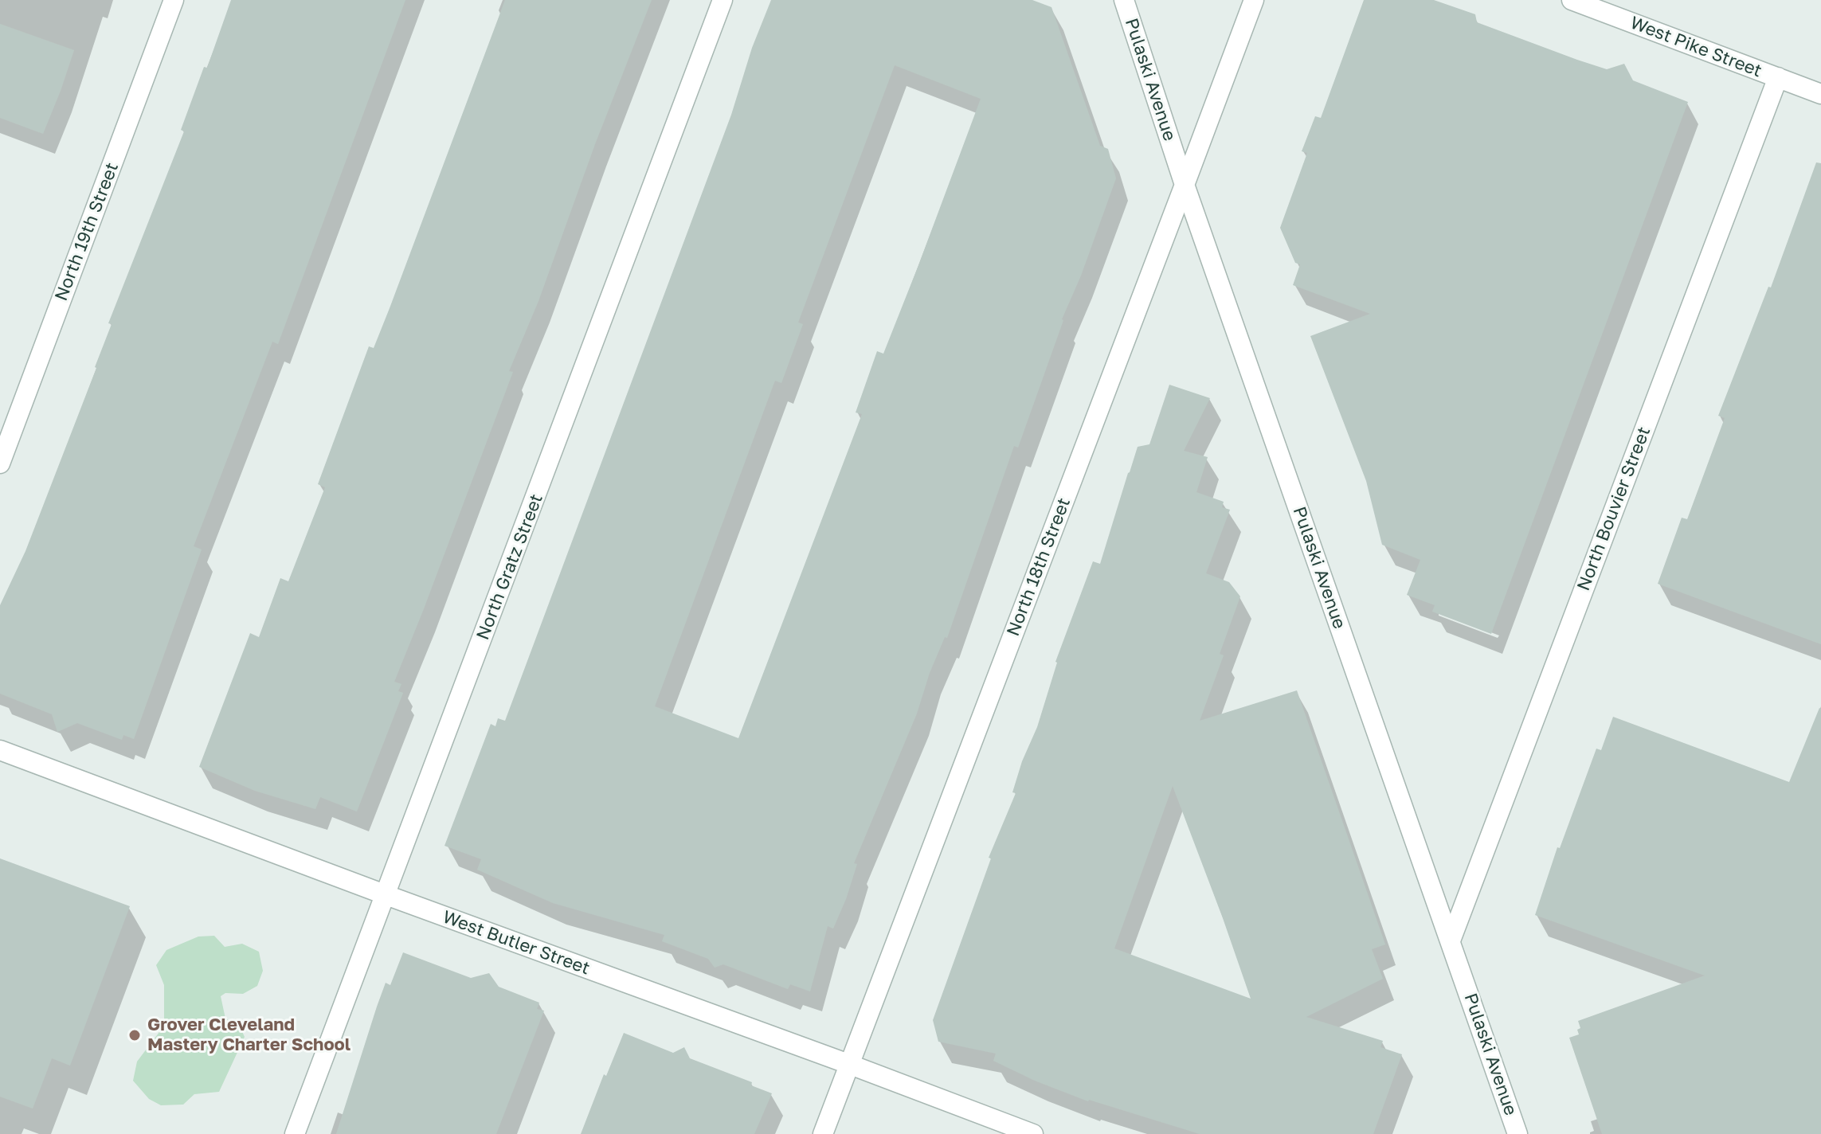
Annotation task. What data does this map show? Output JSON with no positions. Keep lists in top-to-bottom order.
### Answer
{
  "streets": {
    "street": [
      "West Pike Street",
      "Pulaski Avenue",
      "North 19th Street",
      "North Bouvier Street",
      "North Gratz Street",
      "North 18th Street",
      "West Butler Street"
    ]
  },
  "crossings": [
    ["West Pike Street", "North Bouvier Street"],
    ["Pulaski Avenue", "North Bouvier Street"],
    ["Pulaski Avenue", "North 18th Street"],
    ["North Gratz Street", "West Butler Street"],
    ["North 18th Street", "West Butler Street"]
  ],
  "places": ["Grover Cleveland Mastery Charter School"]
}
